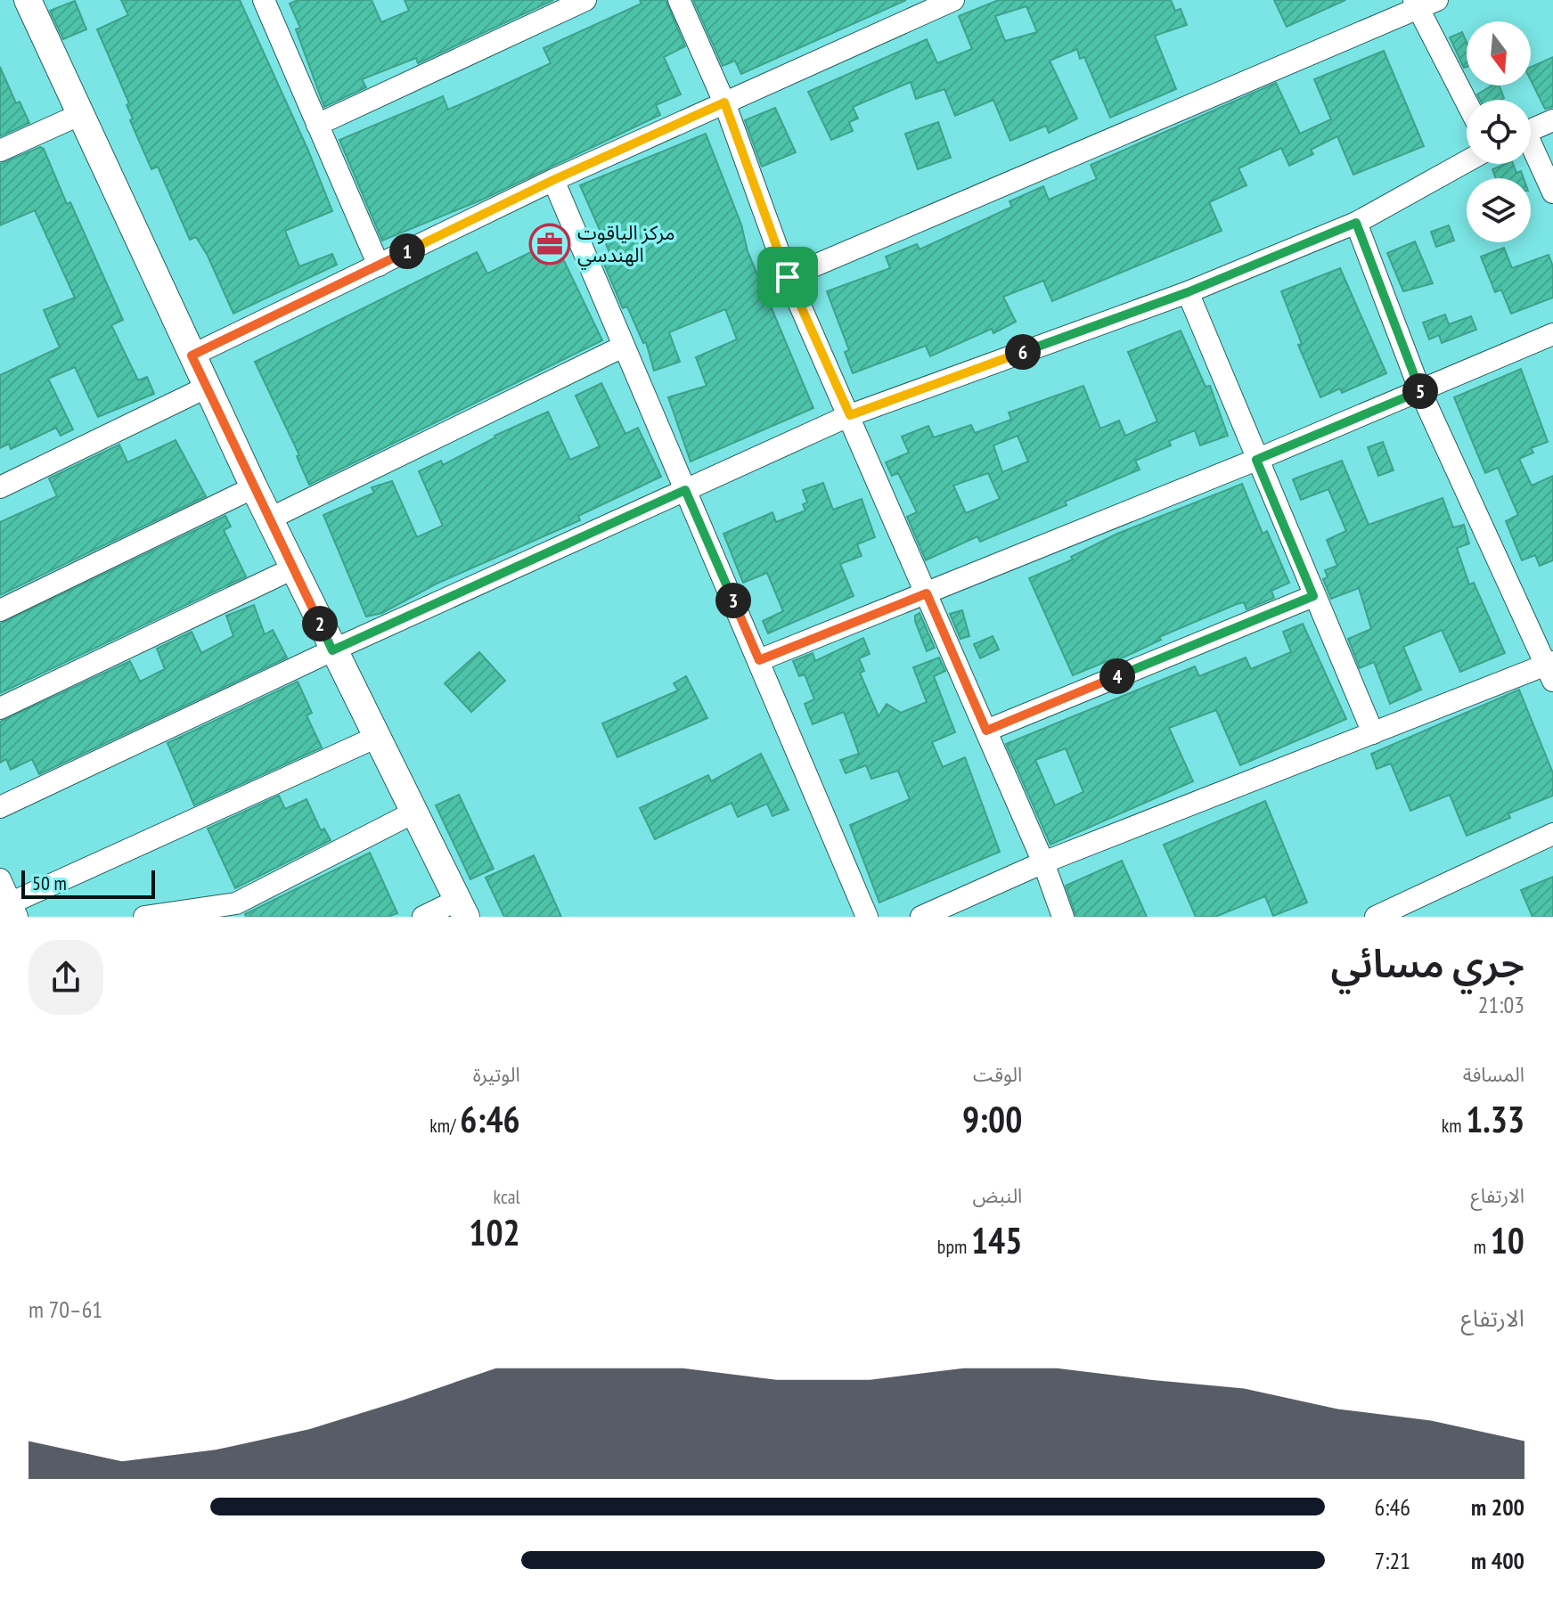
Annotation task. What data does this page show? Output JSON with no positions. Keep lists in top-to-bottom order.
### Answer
{
  "places": {
    "office": ["مركز الياقوت الهندسي"]
  },
  "scale_bar": "50 m",
  "north": "bottom",
  "page": {
    "pins": [
      "1",
      "6",
      "5",
      "3",
      "2",
      "4"
    ],
    "scale": "50 m",
    "heading": ["جري مسائي", "21:03"],
    "stats": [
      ["المسافة", "1.33 km"],
      ["الوقت", "9:00"],
      ["الوتيرة", "6:46 /km"],
      ["الارتفاع", "10 m"],
      ["النبض", "145 bpm"],
      ["kcal", "102"]
    ],
    "chart": ["الارتفاع", "61–70 m"],
    "list": [
      {
        "name": "200 m",
        "note": "6:46"
      },
      {
        "name": "400 m",
        "note": "7:21"
      }
    ]
  }
}
